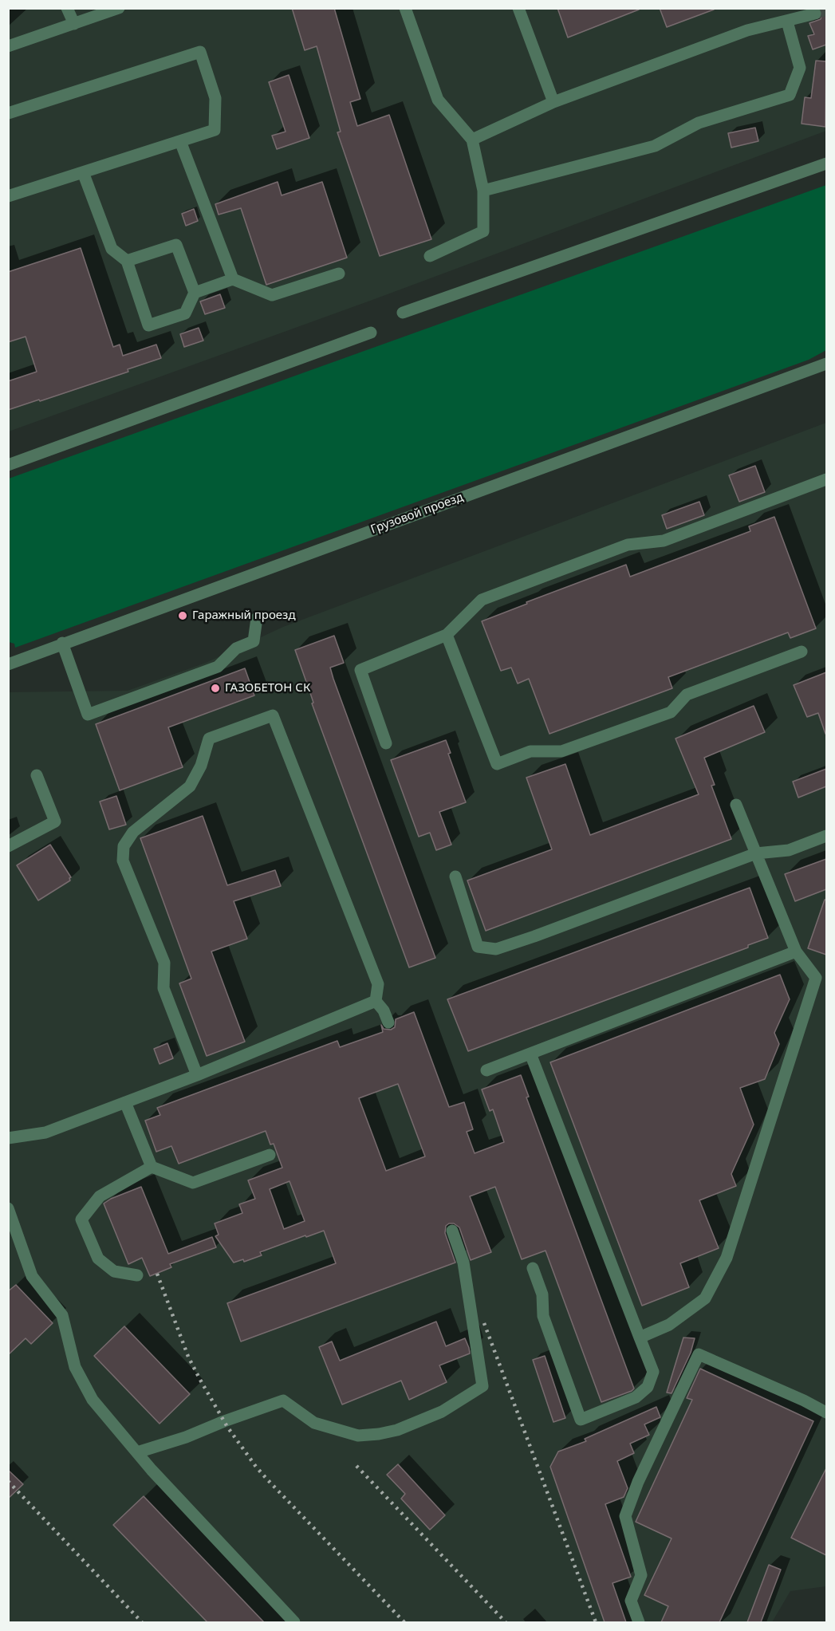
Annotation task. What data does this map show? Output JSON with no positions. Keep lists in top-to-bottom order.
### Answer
{
  "streets": {
    "street": ["Грузовой проезд"]
  },
  "places": ["Гаражный проезд", "ГАЗОБЕТОН СК"]
}
